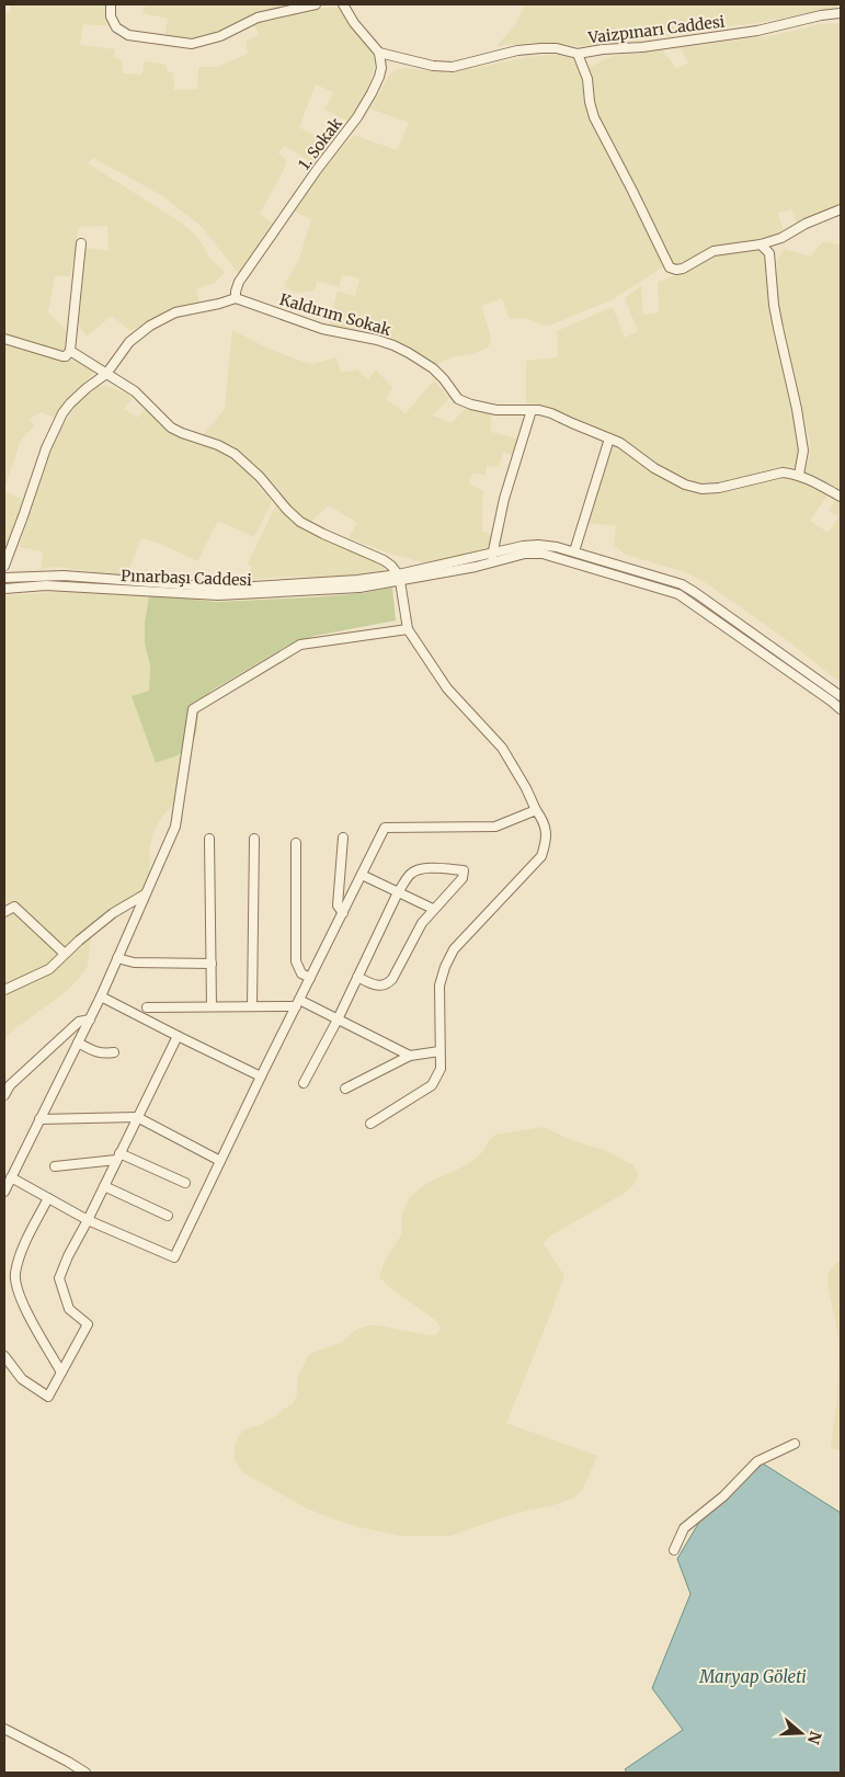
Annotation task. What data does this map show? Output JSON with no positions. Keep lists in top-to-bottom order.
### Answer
{
  "streets": {
    "street": [
      "Vaizpınarı Caddesi",
      "1. Sokak",
      "Kaldırım Sokak",
      "Pınarbaşı Caddesi"
    ]
  },
  "crossings": [
    ["Vaizpınarı Caddesi", "1. Sokak"],
    ["1. Sokak", "Kaldırım Sokak"]
  ],
  "water": ["Maryap Göleti"],
  "north": "right"
}
